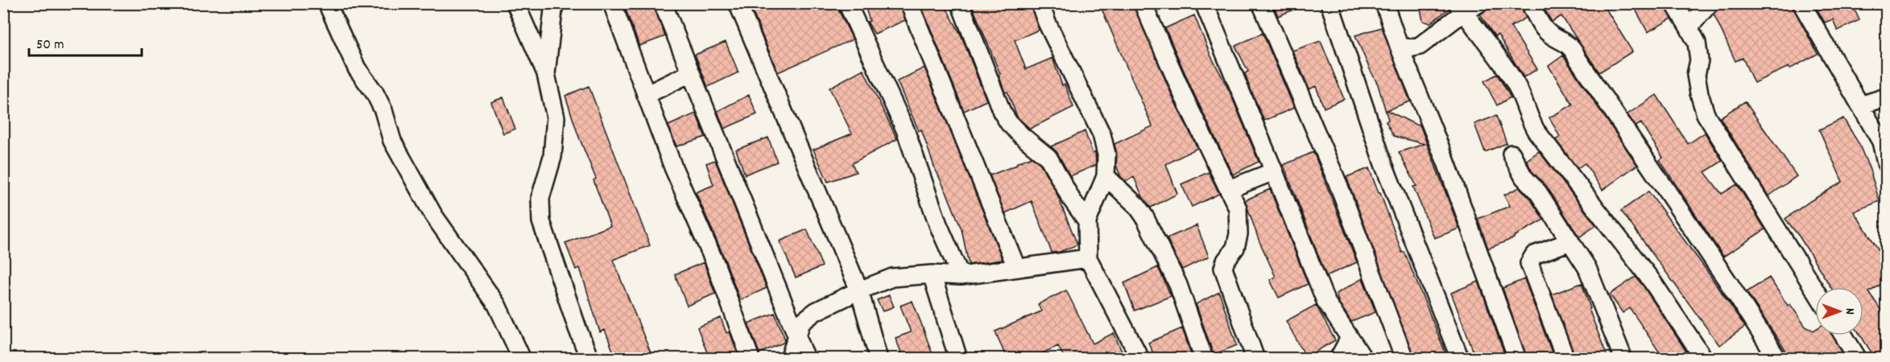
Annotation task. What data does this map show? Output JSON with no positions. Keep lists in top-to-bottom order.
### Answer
{
  "scale_bar": "50 m",
  "north": "right"
}
